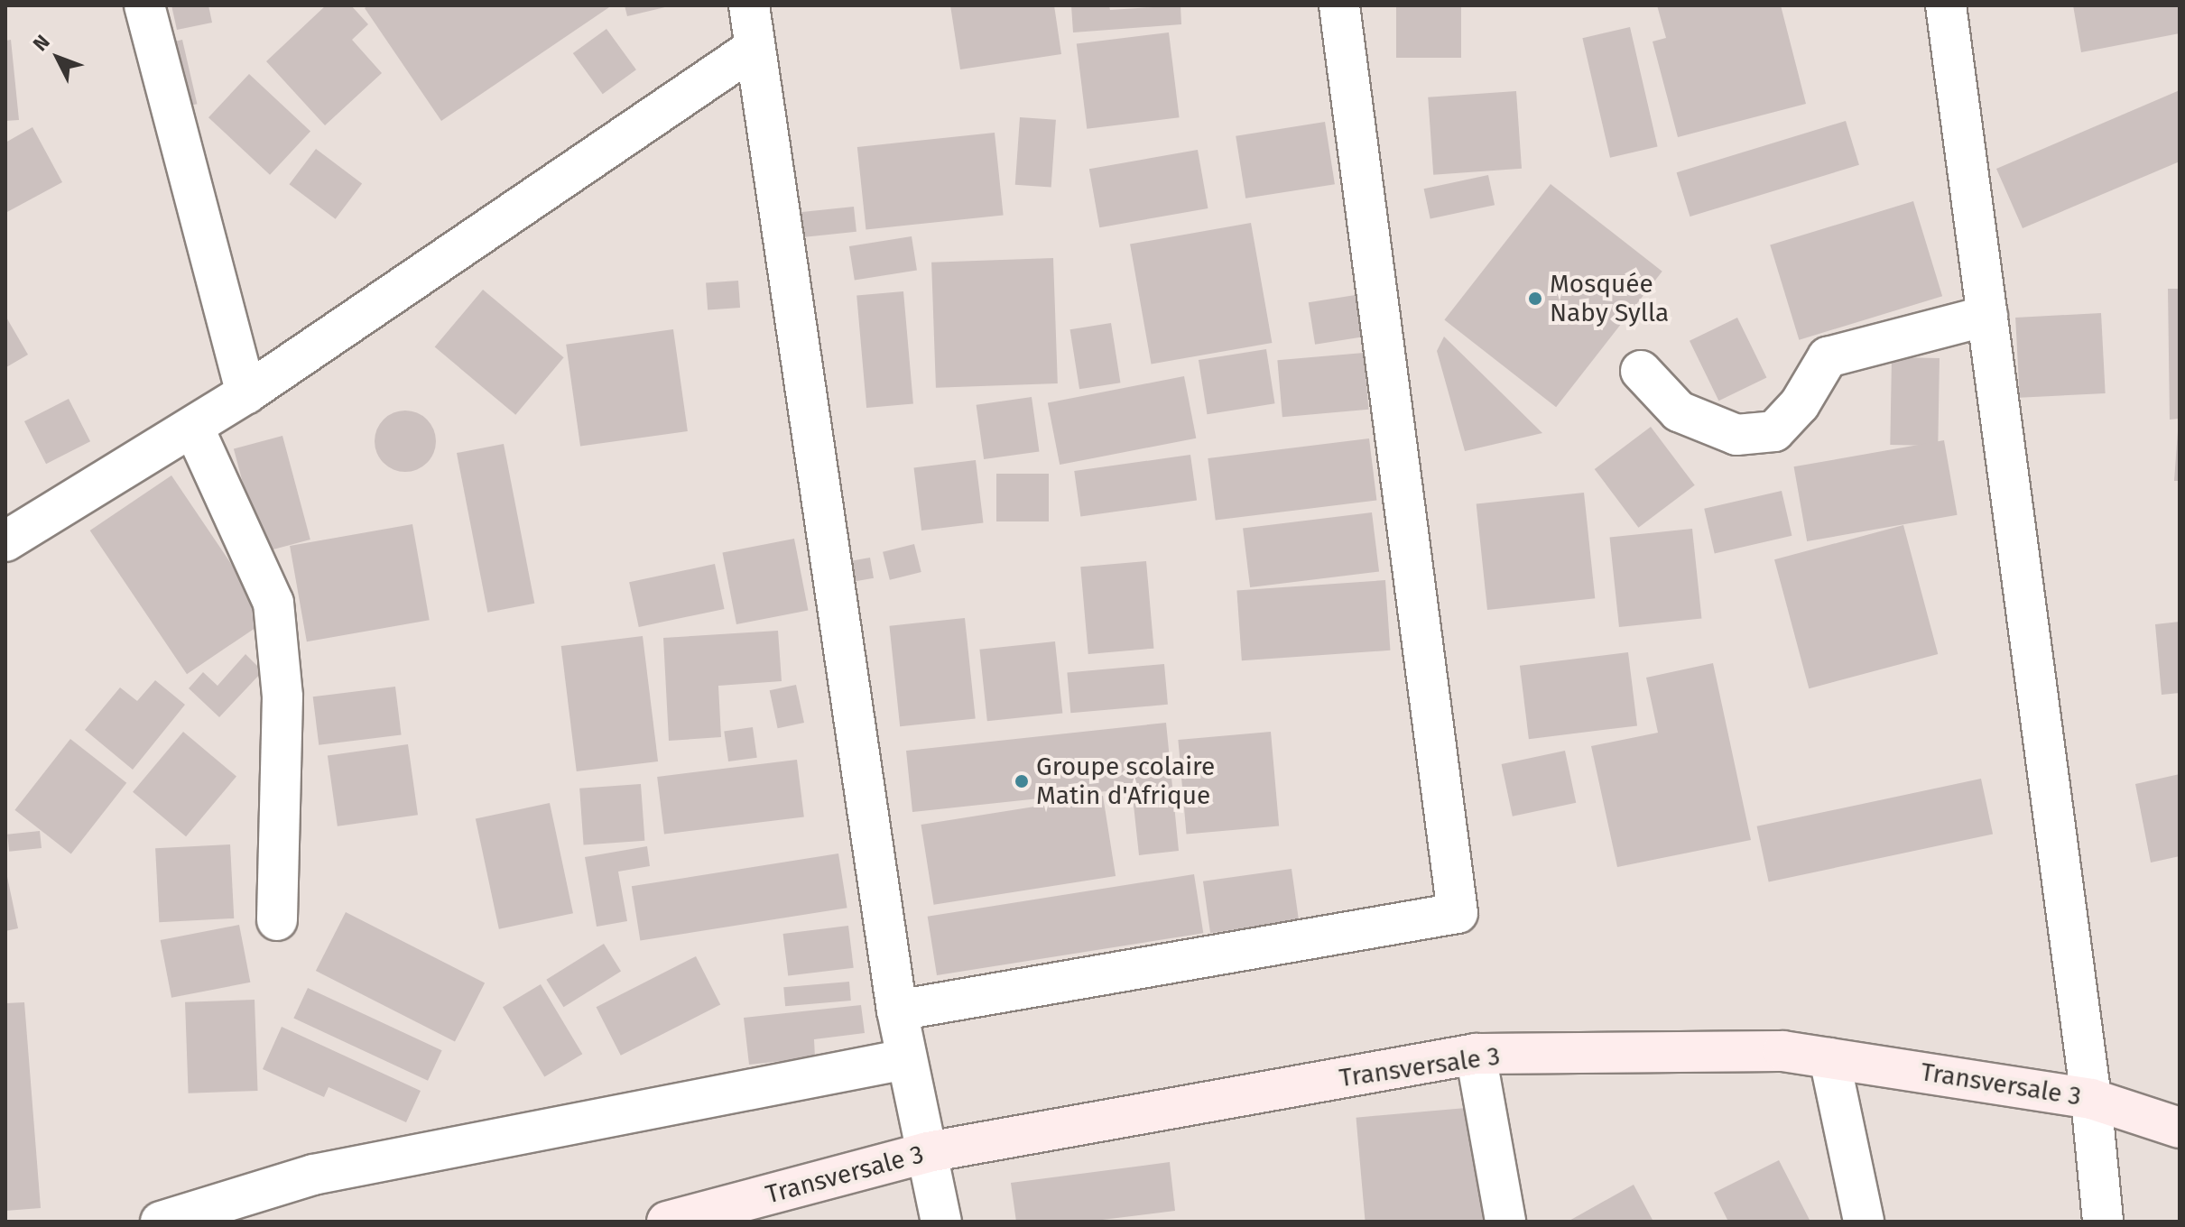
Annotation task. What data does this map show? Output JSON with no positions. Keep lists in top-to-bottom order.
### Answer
{
  "streets": {
    "main road": ["Transversale 3"]
  },
  "places": ["Mosquée Naby Sylla", "Groupe scolaire Matin d'Afrique"],
  "north": "top left"
}
